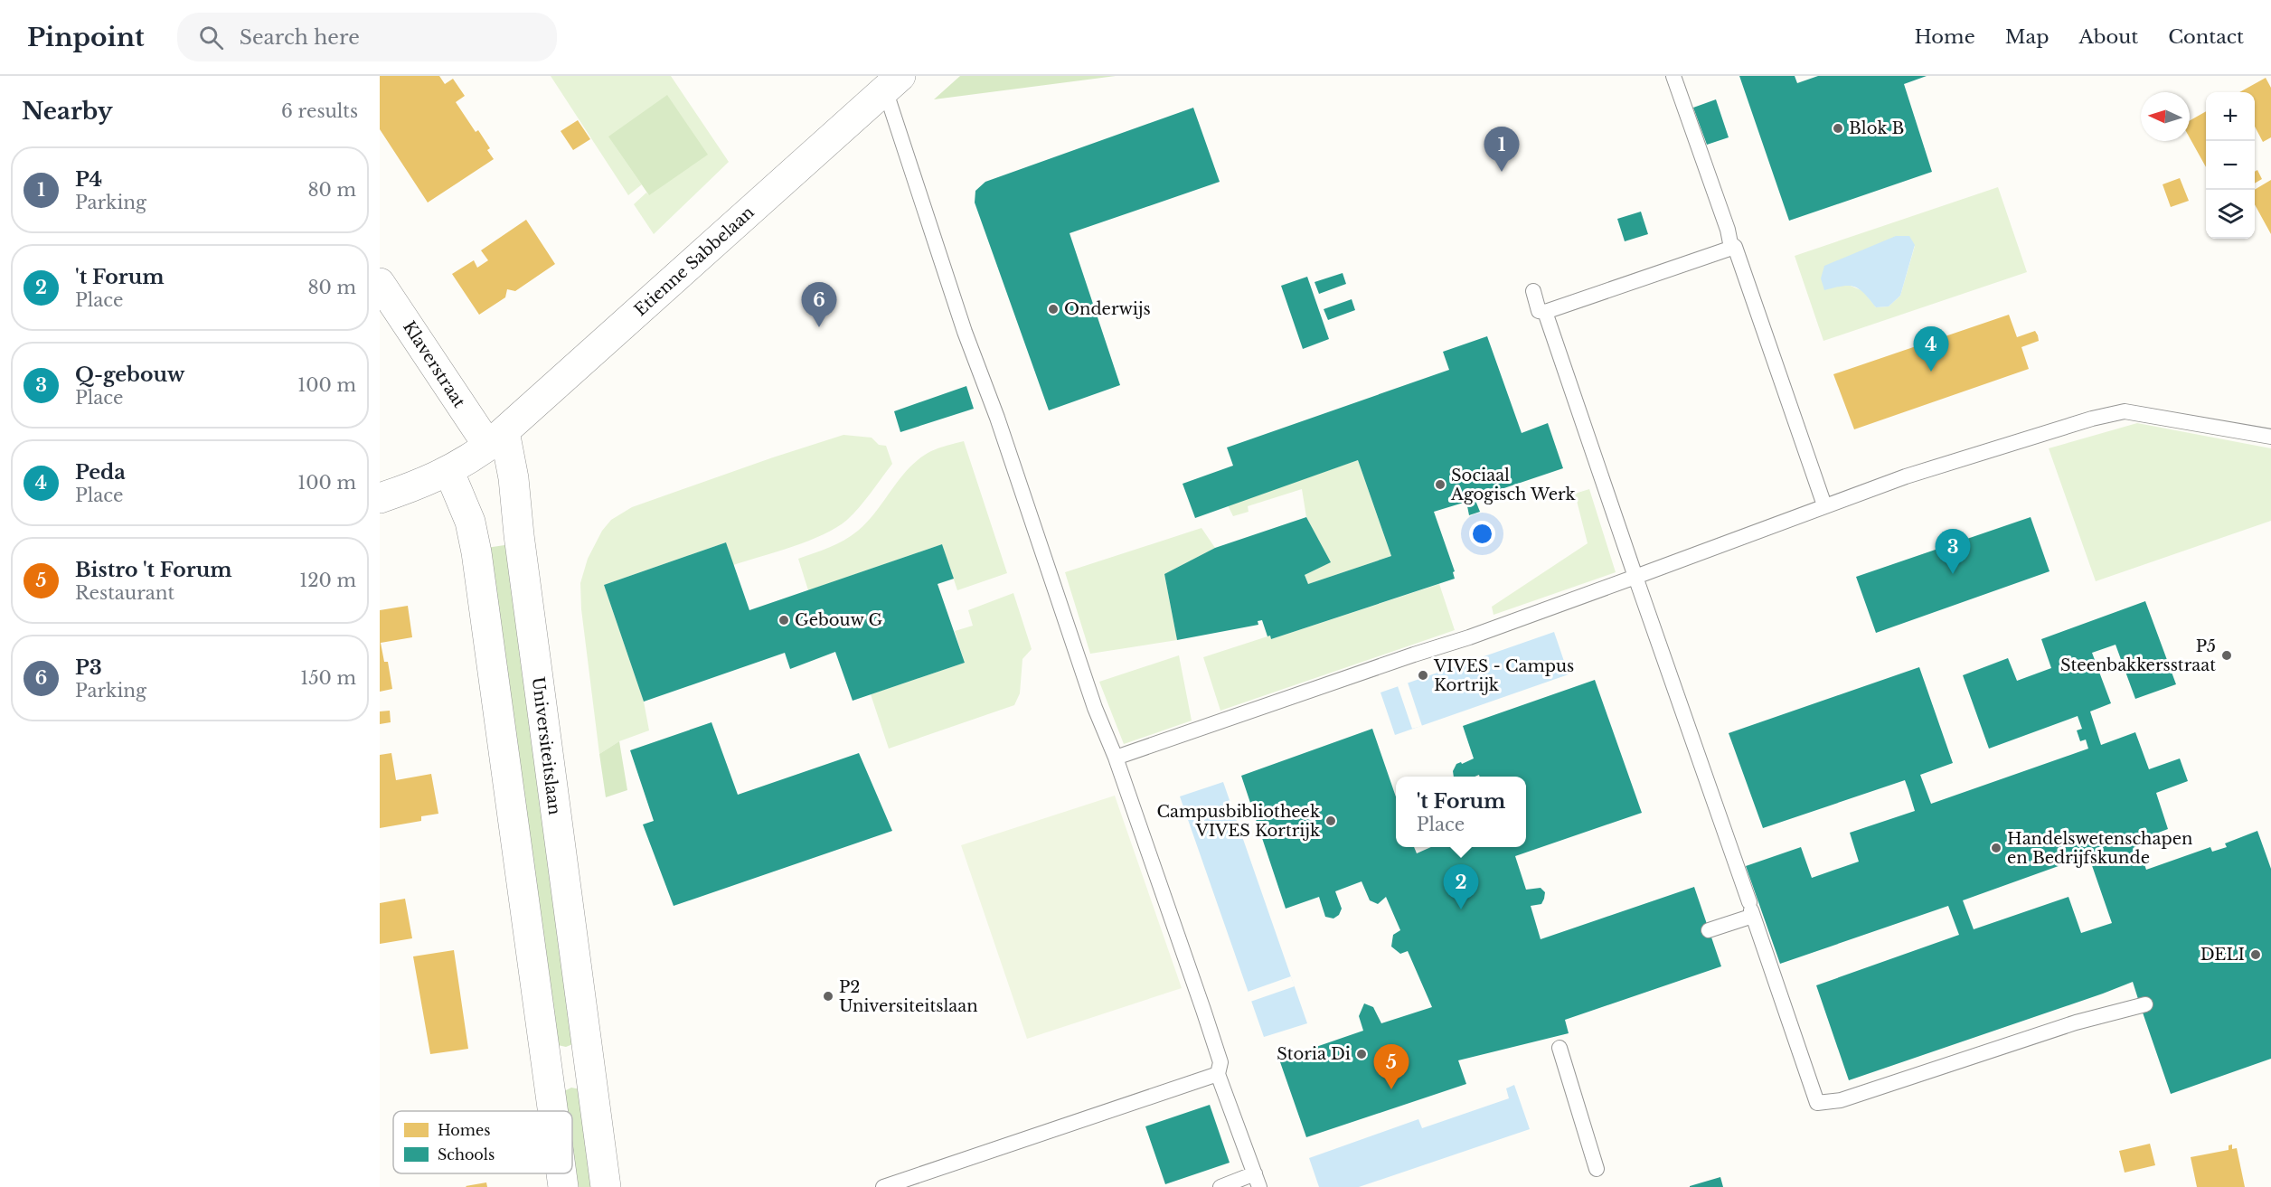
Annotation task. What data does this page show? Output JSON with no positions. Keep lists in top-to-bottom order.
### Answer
{
  "streets": {
    "street": ["Etienne Sabbelaan", "Klaverstraat", "Universiteitslaan"]
  },
  "crossings": [
    ["Etienne Sabbelaan", "Klaverstraat"],
    ["Etienne Sabbelaan", "Universiteitslaan"],
    ["Klaverstraat", "Universiteitslaan"]
  ],
  "places": [
    "Blok B",
    "Onderwijs",
    "Sociaal Agogisch Werk",
    "Gebouw G",
    "P5 Steenbakkersstraat",
    "VIVES - Campus Kortrijk",
    "Campusbibliotheek VIVES Kortrijk",
    "Handelswetenschapen en Bedrijfskunde",
    "DELI",
    "P2 Universiteitslaan",
    "Storia Di"
  ],
  "legend": ["Homes", "Schools"],
  "north": "left",
  "page": {
    "header": "Pinpoint",
    "search": "Search here",
    "nav": [
      "Home",
      "Map",
      "About",
      "Contact"
    ],
    "heading": ["Nearby", "6 results"],
    "map_buttons": ["+", "−"],
    "pins": [
      "1",
      "6",
      "4",
      "3",
      "2",
      "5"
    ],
    "list": [
      {
        "mark": "1",
        "name": "P4",
        "note": "Parking",
        "value": "80 m"
      },
      {
        "mark": "2",
        "name": "'t Forum",
        "note": "Place",
        "value": "80 m"
      },
      {
        "mark": "3",
        "name": "Q-gebouw",
        "note": "Place",
        "value": "100 m"
      },
      {
        "mark": "4",
        "name": "Peda",
        "note": "Place",
        "value": "100 m"
      },
      {
        "mark": "5",
        "name": "Bistro 't Forum",
        "note": "Restaurant",
        "value": "120 m"
      },
      {
        "mark": "6",
        "name": "P3",
        "note": "Parking",
        "value": "150 m"
      }
    ],
    "popup": ["'t Forum", "Place"]
  }
}
